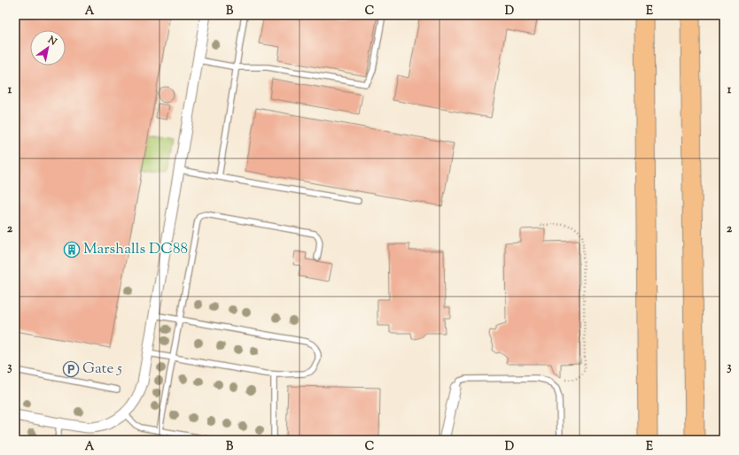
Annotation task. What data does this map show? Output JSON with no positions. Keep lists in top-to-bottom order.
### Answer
{
  "places": {
    "building": ["Marshalls DC88"],
    "parking": ["Gate 5"]
  },
  "north": "top right",
  "grid": {
    "columns": [
      "A",
      "B",
      "C",
      "D",
      "E"
    ],
    "rows": ["1", "2", "3"]
  }
}
